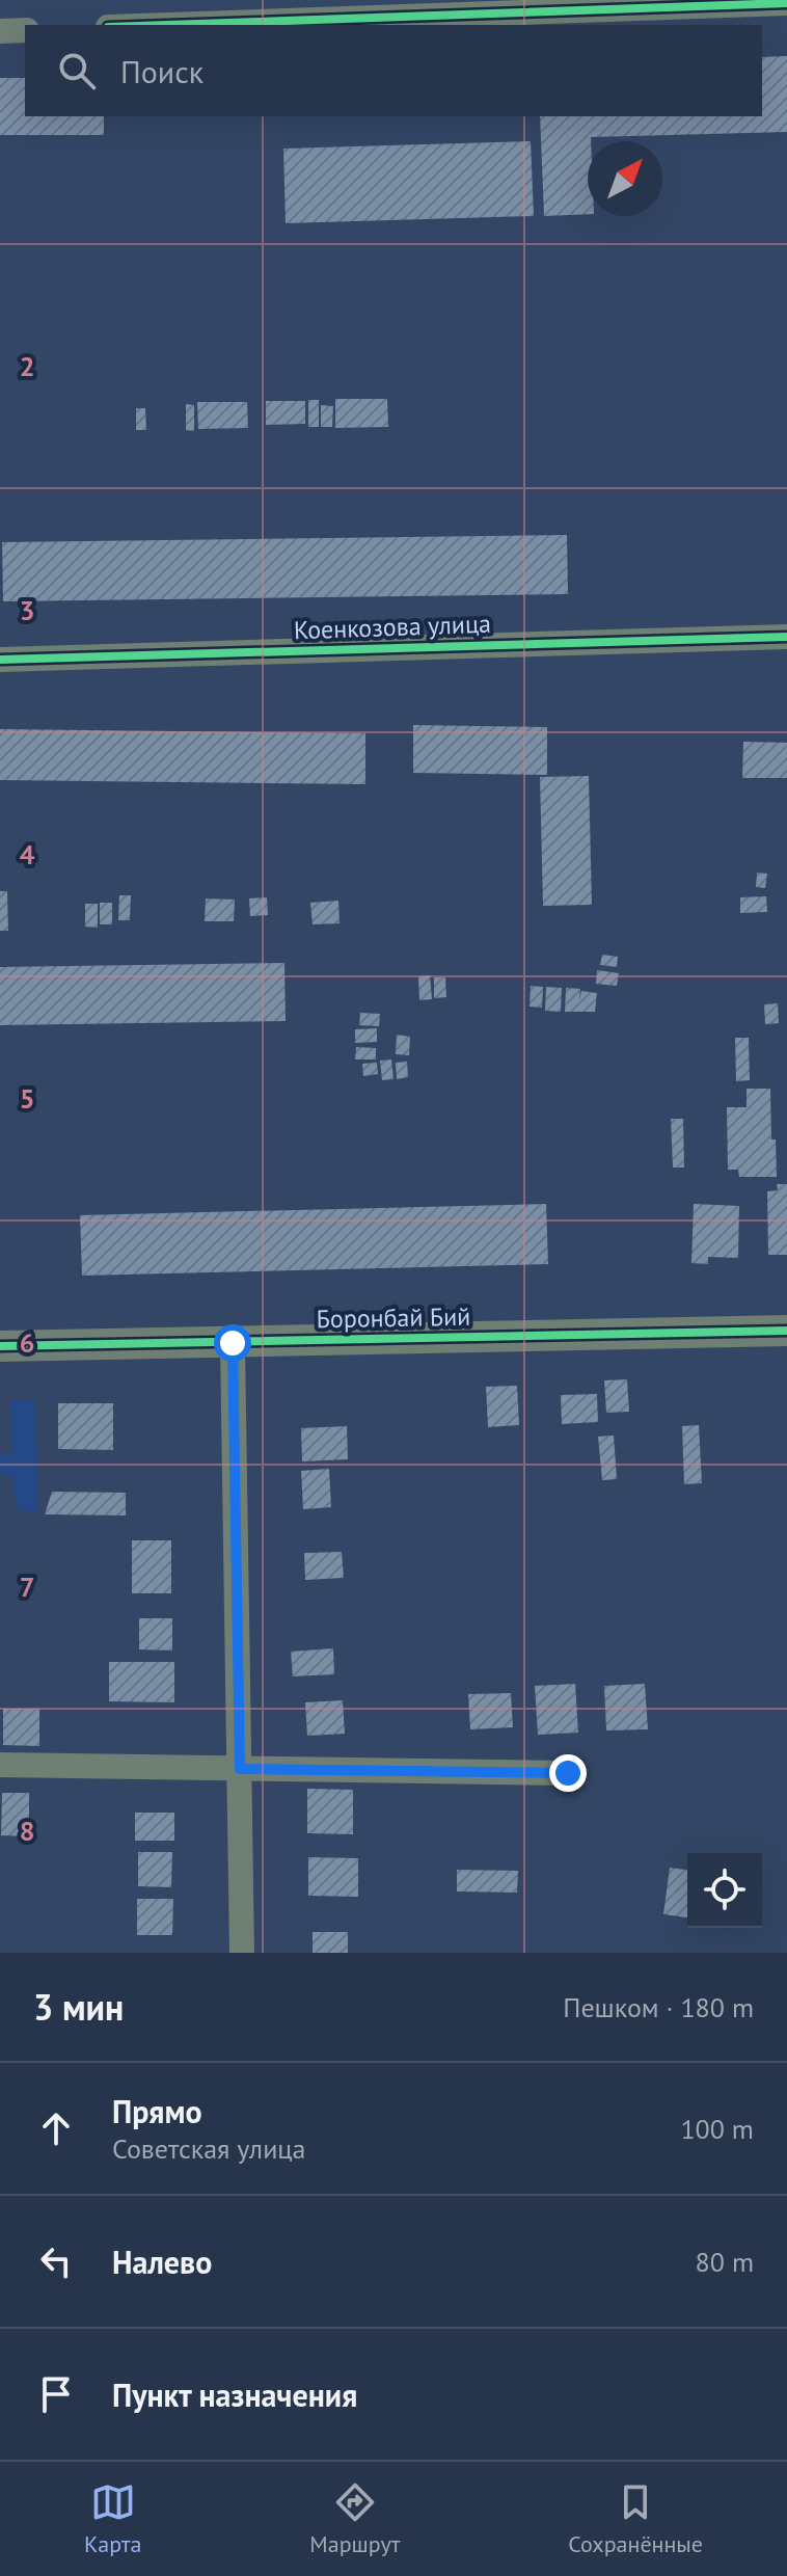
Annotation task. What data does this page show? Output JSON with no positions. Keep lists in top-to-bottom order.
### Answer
{
  "streets": {
    "street": ["Коенкозова улица", "Боронбай Бий"]
  },
  "north": "top right",
  "page": {
    "search": "Поиск",
    "heading": ["3 мин", "Пешком · 180 m"],
    "list": [
      ["Прямо", "Советская улица", "100 m"],
      ["Налево", "80 m"],
      "Пункт назначения"
    ],
    "nav": ["Карта", "Маршрут", "Сохранённые"]
  },
  "grid": {
    "rows": [
      "2",
      "3",
      "4",
      "5",
      "6",
      "7",
      "8"
    ]
  }
}
